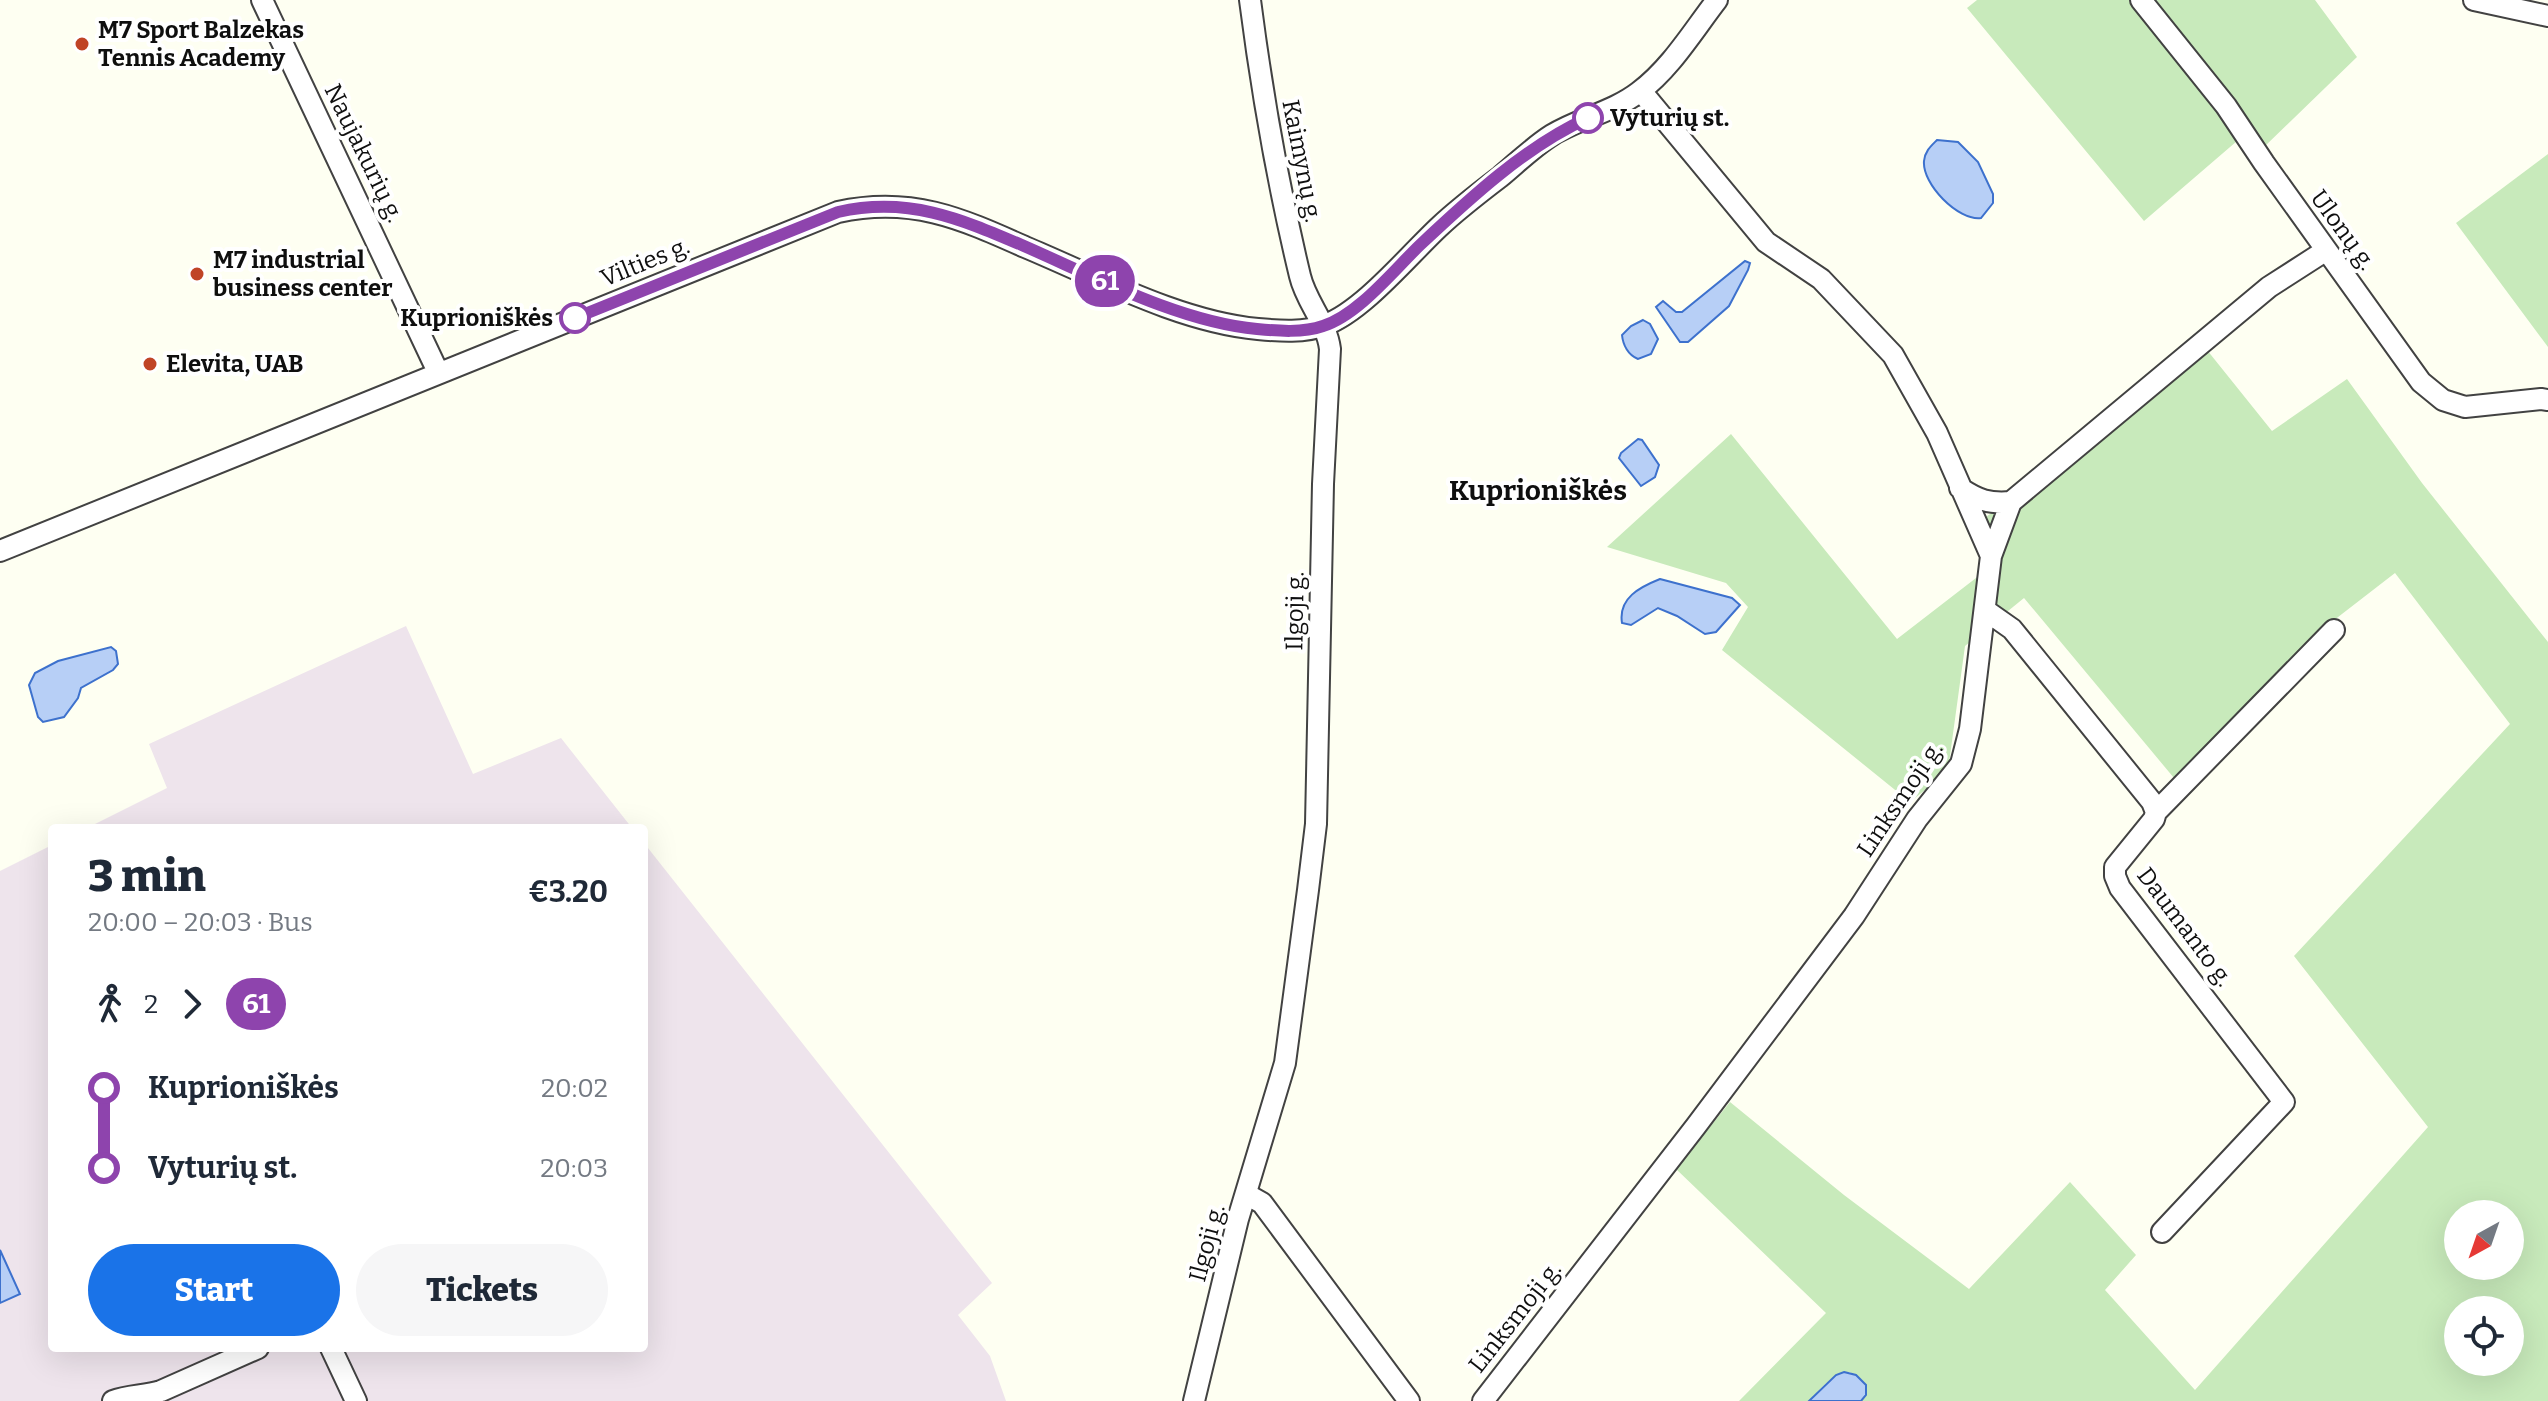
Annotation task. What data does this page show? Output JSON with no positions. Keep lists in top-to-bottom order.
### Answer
{
  "streets": {
    "street": [
      "Naujakurių g.",
      "Kaimynų g.",
      "Ulonų g.",
      "Vilties g.",
      "Ilgoji g.",
      "Linksmoji g.",
      "Daumanto g."
    ]
  },
  "crossings": [
    ["Naujakurių g.", "Vilties g."],
    ["Kaimynų g.", "Vilties g."],
    ["Kaimynų g.", "Ilgoji g."],
    ["Ulonų g.", "Linksmoji g."],
    ["Vilties g.", "Ilgoji g."]
  ],
  "districts": ["Kuprioniškės"],
  "places": [
    "M7 Sport Balzekas Tennis Academy",
    "Vyturių st.",
    "M7 industrial business center",
    "Kuprioniškės",
    "Elevita, UAB"
  ],
  "lines": ["bus line 61"],
  "north": "bottom left",
  "page": {
    "on_map": "61",
    "heading": ["3 min", "20:00 – 20:03 · Bus", "€3.20"],
    "legs": ["2", "61"],
    "list": [
      {
        "name": "Kuprioniškės",
        "value": "20:02"
      },
      {
        "name": "Vyturių st.",
        "value": "20:03"
      }
    ],
    "buttons": ["Start", "Tickets"]
  }
}
